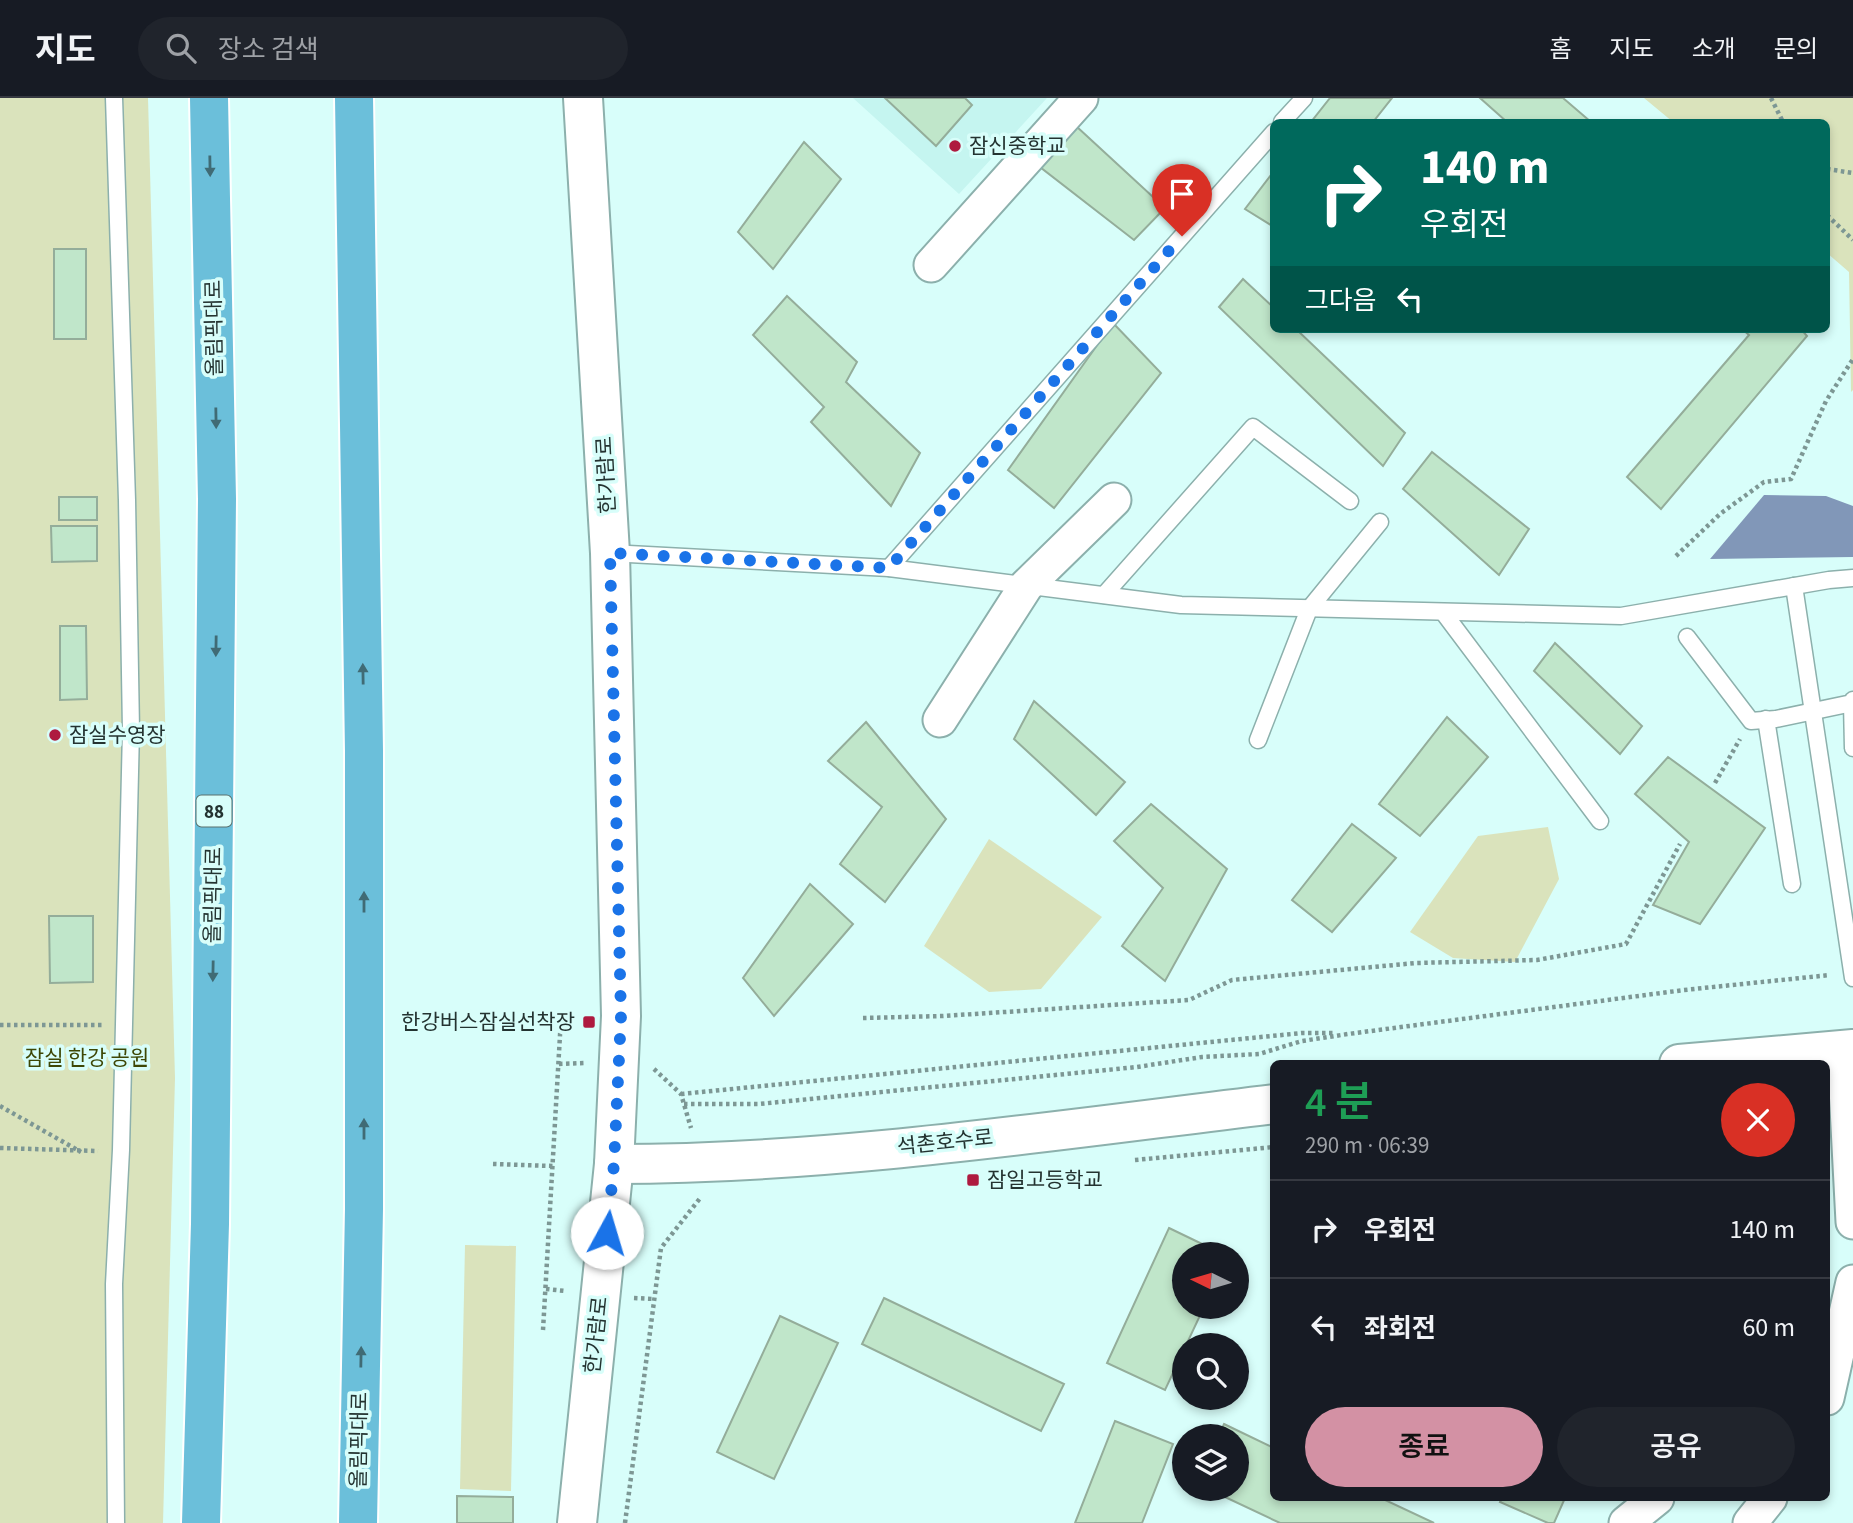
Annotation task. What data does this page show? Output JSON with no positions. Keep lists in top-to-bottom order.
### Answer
{
  "streets": {
    "highway": ["올림픽대로", "88"],
    "street": ["한가람로", "석촌호수로"]
  },
  "crossings": [
    ["한가람로", "석촌호수로"]
  ],
  "parks": ["잠실 한강 공원"],
  "places": {
    "other": ["잠신중학교", "잠실수영장"],
    "transit": ["한강버스잠실선착장", "잠일고등학교"]
  },
  "north": "left",
  "page": {
    "header": "지도",
    "search": "장소 검색",
    "nav": [
      "홈",
      "지도",
      "소개",
      "문의"
    ],
    "turn": ["140 m", "우회전"],
    "then": "그다음",
    "heading": ["4 분", "290 m · 06:39"],
    "list": [
      {
        "name": "우회전",
        "value": "140 m"
      },
      {
        "name": "좌회전",
        "value": "60 m"
      }
    ],
    "buttons": ["종료", "공유"]
  }
}
